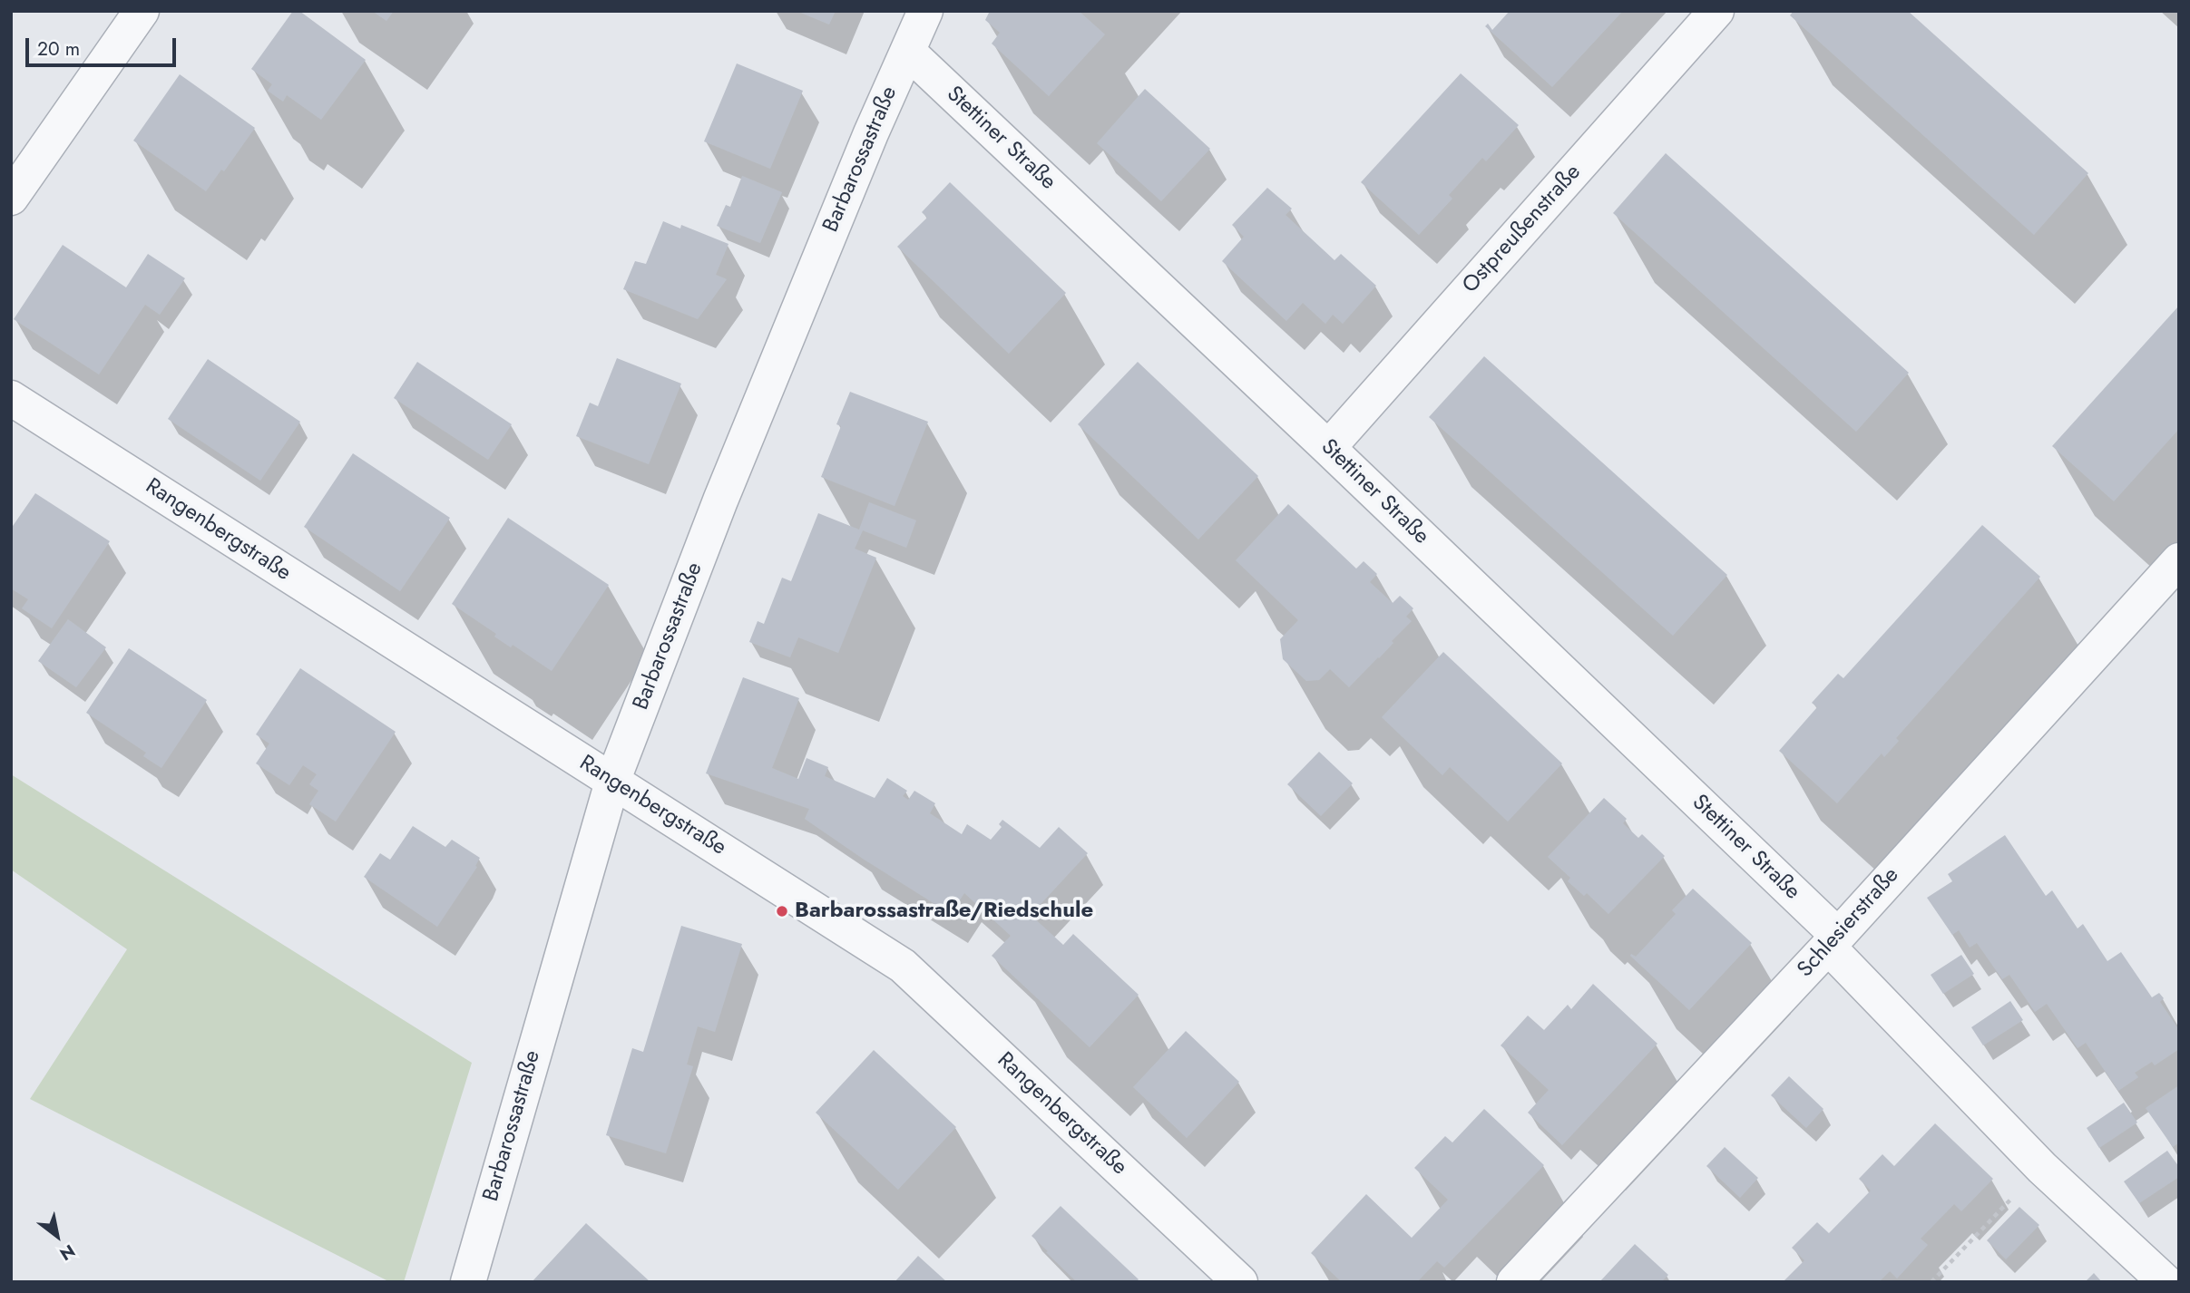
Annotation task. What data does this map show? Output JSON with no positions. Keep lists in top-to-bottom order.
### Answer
{
  "streets": {
    "street": [
      "Stettiner Straße",
      "Barbarossastraße",
      "Ostpreußenstraße",
      "Rangenbergstraße",
      "Schlesierstraße"
    ]
  },
  "crossings": [
    ["Stettiner Straße", "Barbarossastraße"],
    ["Stettiner Straße", "Ostpreußenstraße"],
    ["Stettiner Straße", "Schlesierstraße"],
    ["Barbarossastraße", "Rangenbergstraße"]
  ],
  "places": ["Barbarossastraße/Riedschule"],
  "scale_bar": "20 m",
  "north": "bottom right"
}
